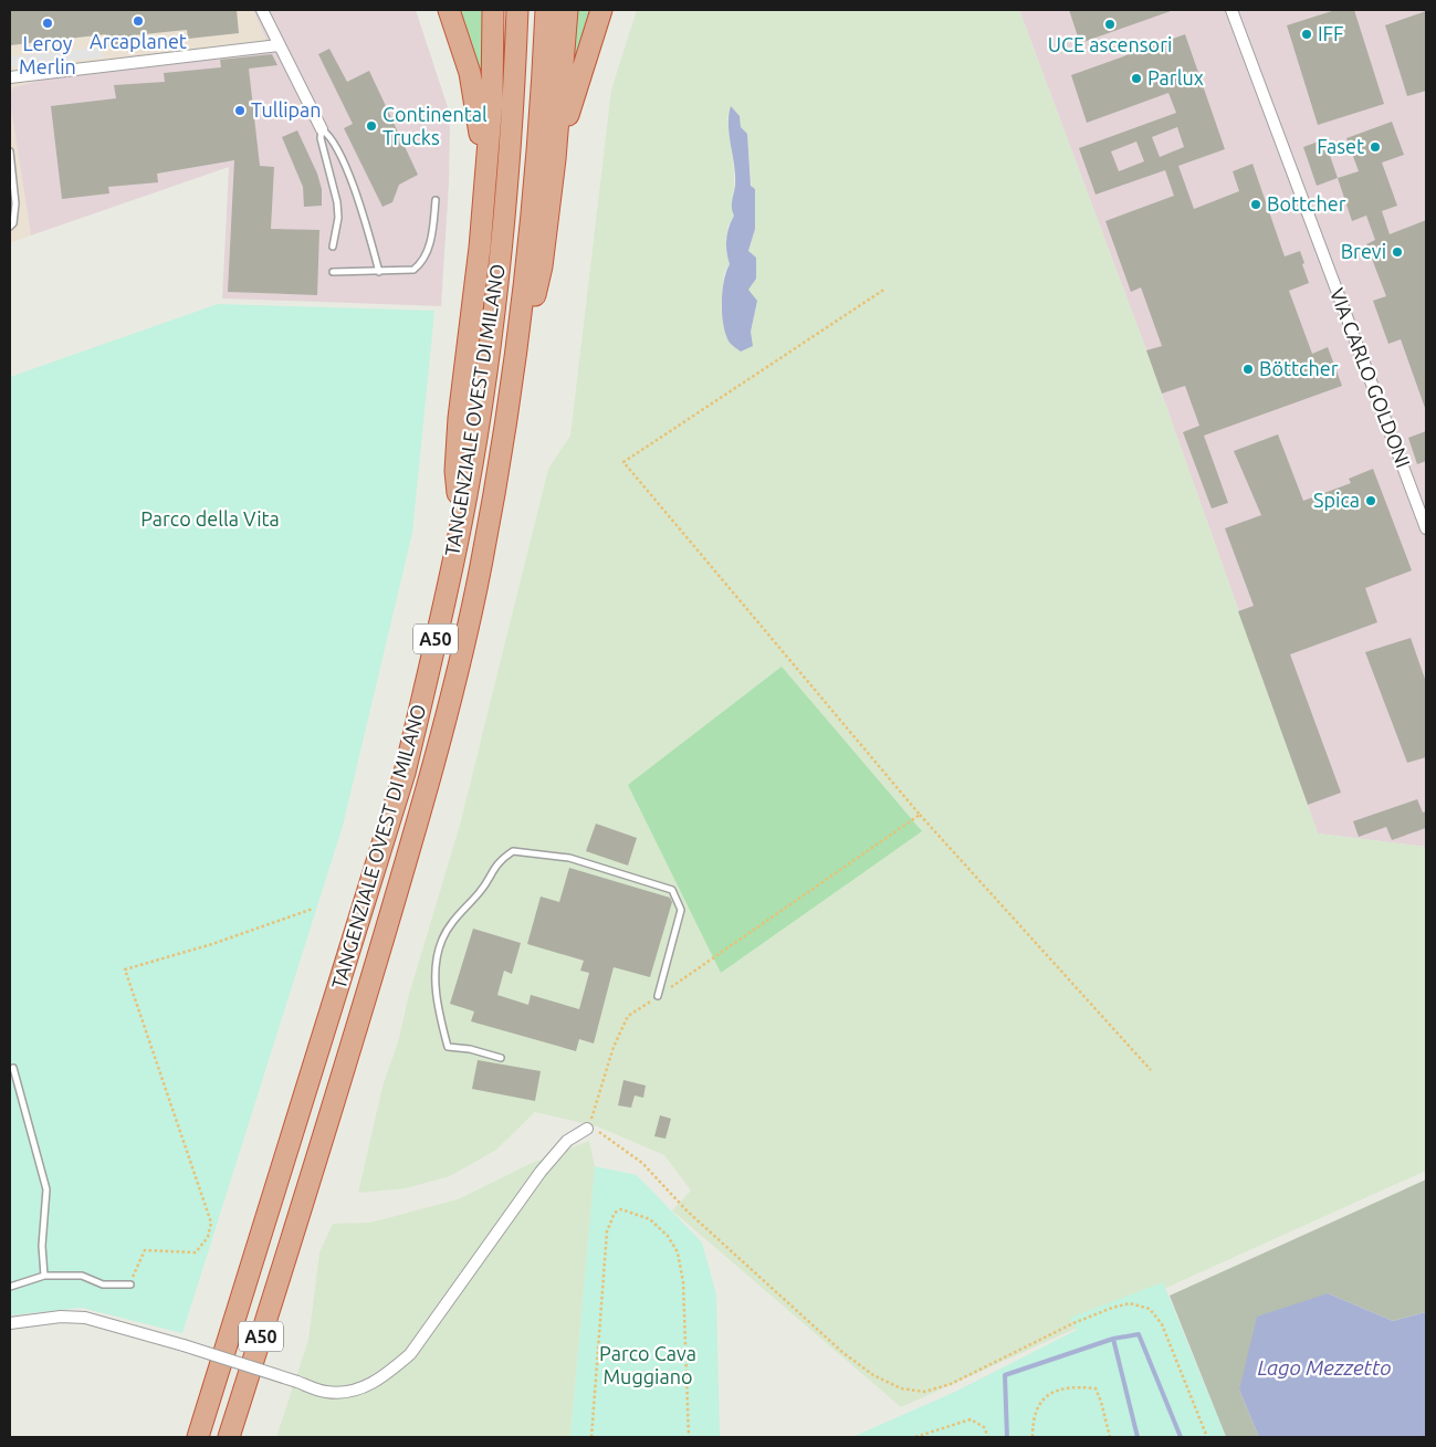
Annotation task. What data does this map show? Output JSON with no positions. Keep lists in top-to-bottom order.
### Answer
{
  "streets": {
    "highway": ["TANGENZIALE OVEST DI MILANO", "A50"],
    "street": ["VIA CARLO GOLDONI"]
  },
  "water": ["Lago Mezzetto"],
  "parks": ["Parco della Vita", "Parco Cava Muggiano"],
  "places": [
    "Arcaplanet",
    "Leroy Merlin",
    "UCE ascensori",
    "IFF",
    "Parlux",
    "Tullipan",
    "Continental Trucks",
    "Faset",
    "Bottcher",
    "Brevi",
    "Böttcher",
    "Spica"
  ]
}
